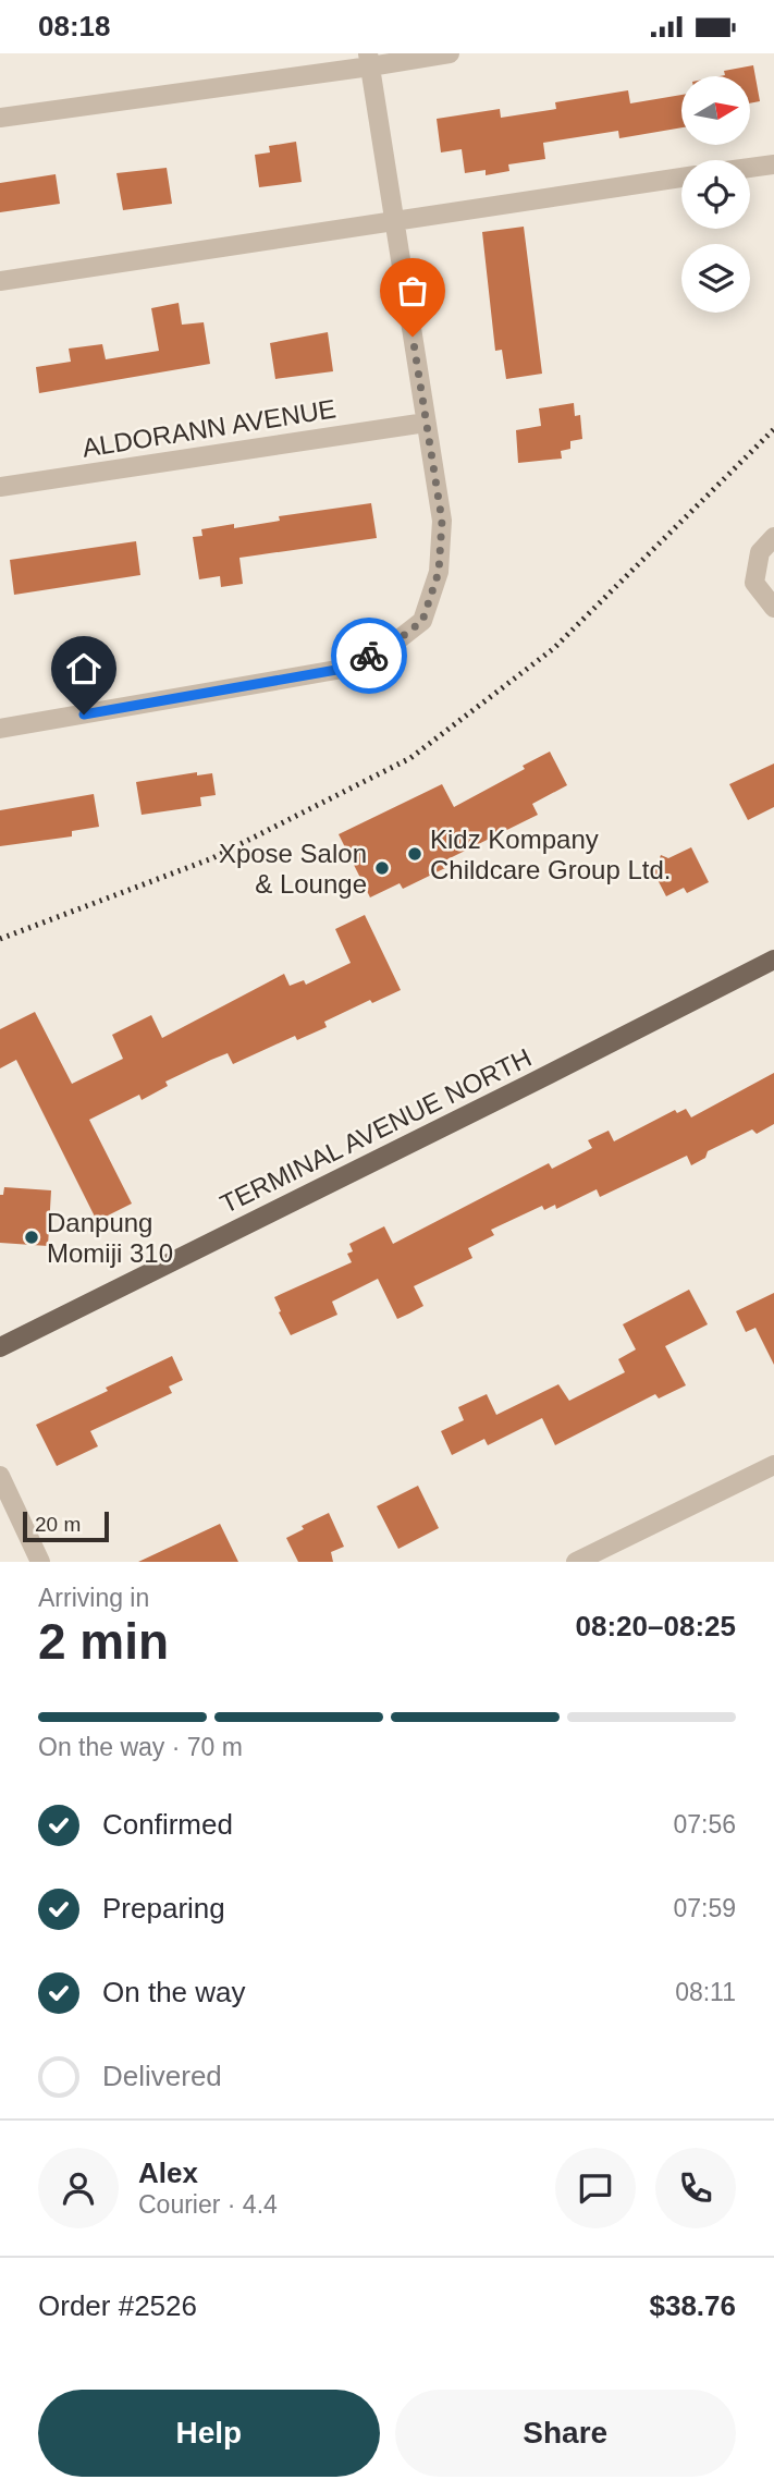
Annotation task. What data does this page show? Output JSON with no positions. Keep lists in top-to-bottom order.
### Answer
{
  "streets": {
    "main road": ["TERMINAL AVENUE NORTH"],
    "street": ["ALDORANN AVENUE"]
  },
  "places": ["Kidz Kompany Childcare Group Ltd.", "Xpose Salon & Lounge", "Danpung Momiji 310"],
  "scale_bar": "20 m",
  "north": "right",
  "page": {
    "status": "08:18",
    "scale": "20 m",
    "heading": ["2 min", "Arriving in", "08:20–08:25"],
    "panel": [
      "Alex",
      "Courier · 4.4",
      "Order #2526",
      "$38.76"
    ],
    "bar": "On the way · 70 m",
    "list": [
      ["Confirmed", "07:56"],
      ["Preparing", "07:59"],
      ["On the way", "08:11"],
      "Delivered"
    ],
    "buttons": ["Help", "Share"]
  }
}
